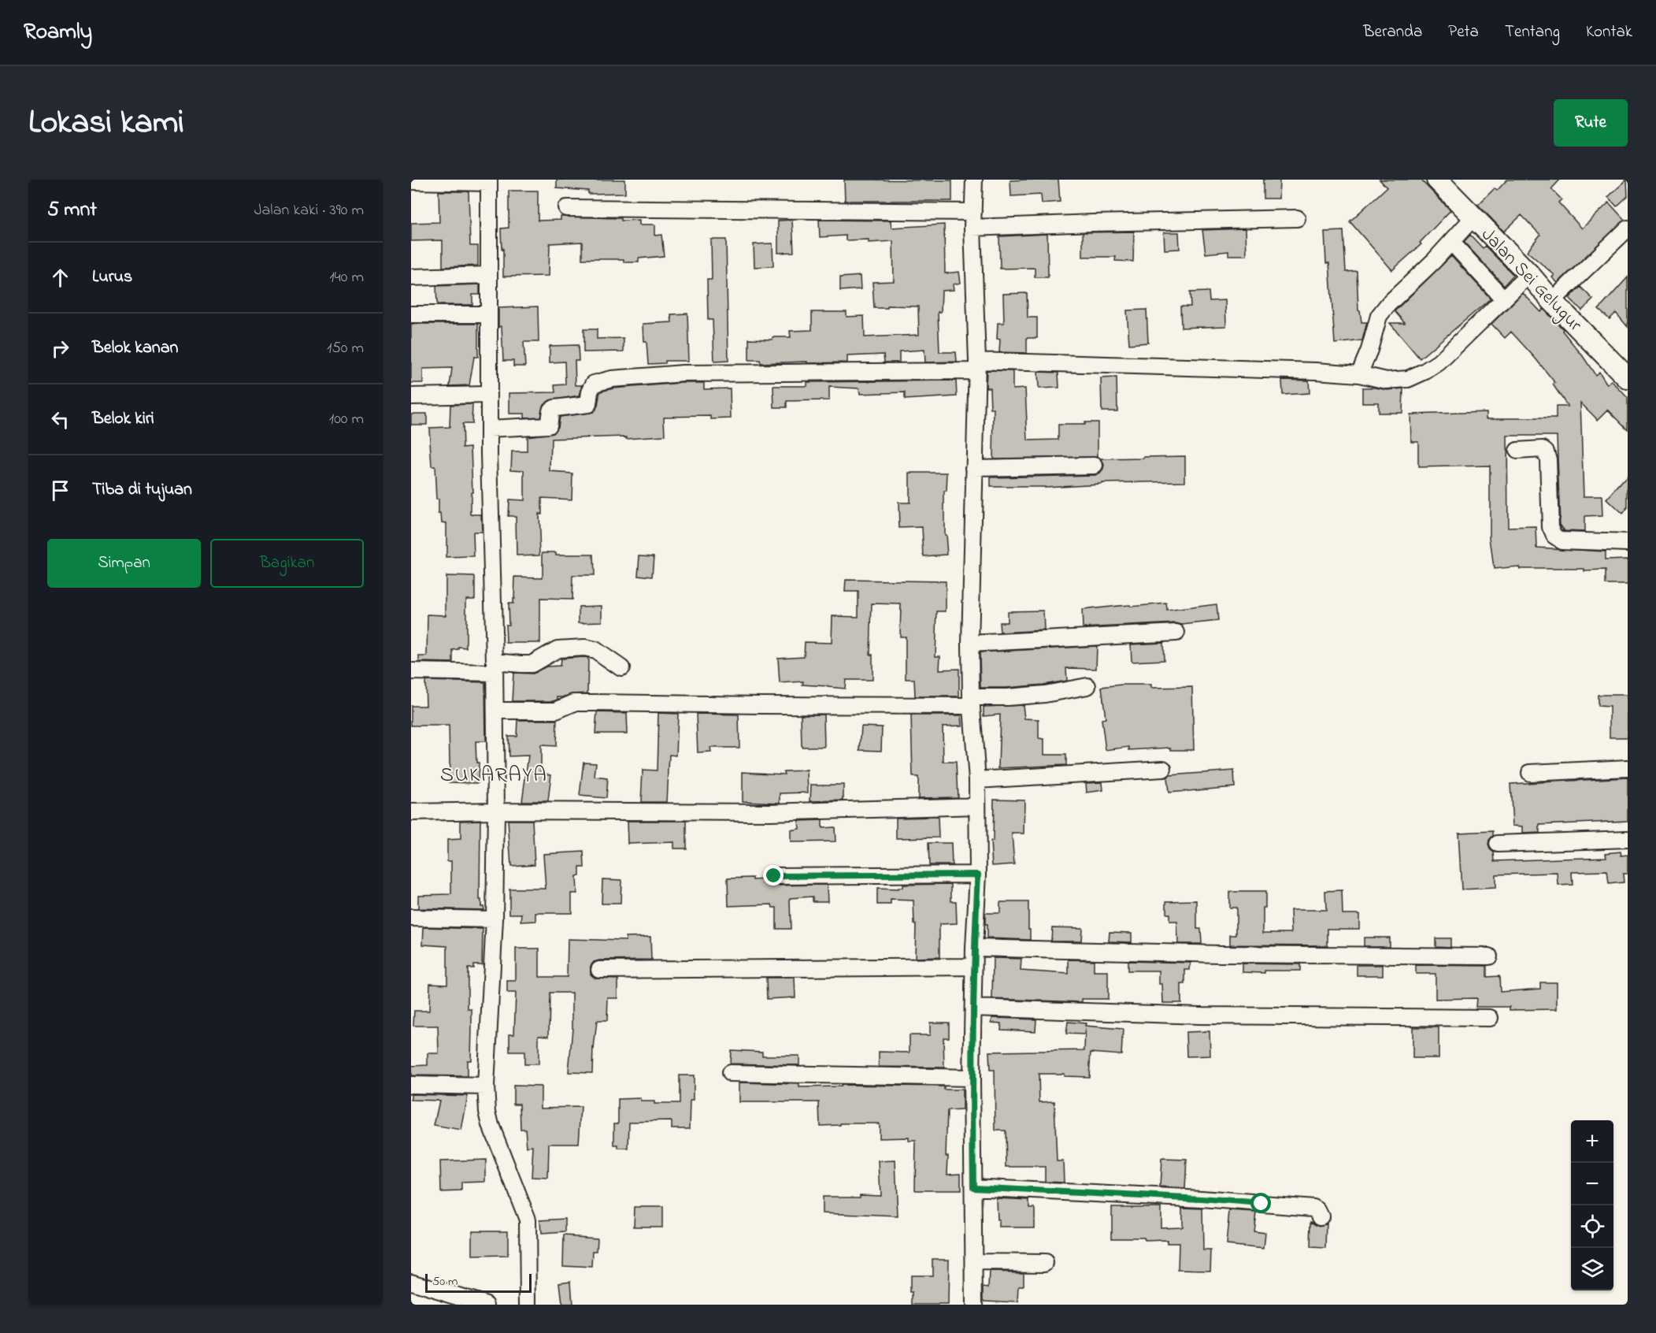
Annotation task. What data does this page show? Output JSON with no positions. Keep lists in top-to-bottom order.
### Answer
{
  "streets": {
    "main road": ["Jalan Sei Gelugur"]
  },
  "districts": ["SUKARAYA"],
  "scale_bar": "50 m",
  "page": {
    "header": "Roamly",
    "nav": [
      "Beranda",
      "Peta",
      "Tentang",
      "Kontak"
    ],
    "title": "Lokasi kami",
    "buttons": [
      "Rute",
      ["Simpan", "Bagikan"]
    ],
    "heading": ["5 mnt", "Jalan kaki · 390 m"],
    "list": [
      ["Lurus", "140 m"],
      ["Belok kanan", "150 m"],
      ["Belok kiri", "100 m"],
      "Tiba di tujuan"
    ],
    "map_buttons": ["+", "−"],
    "scale": "50 m"
  }
}
